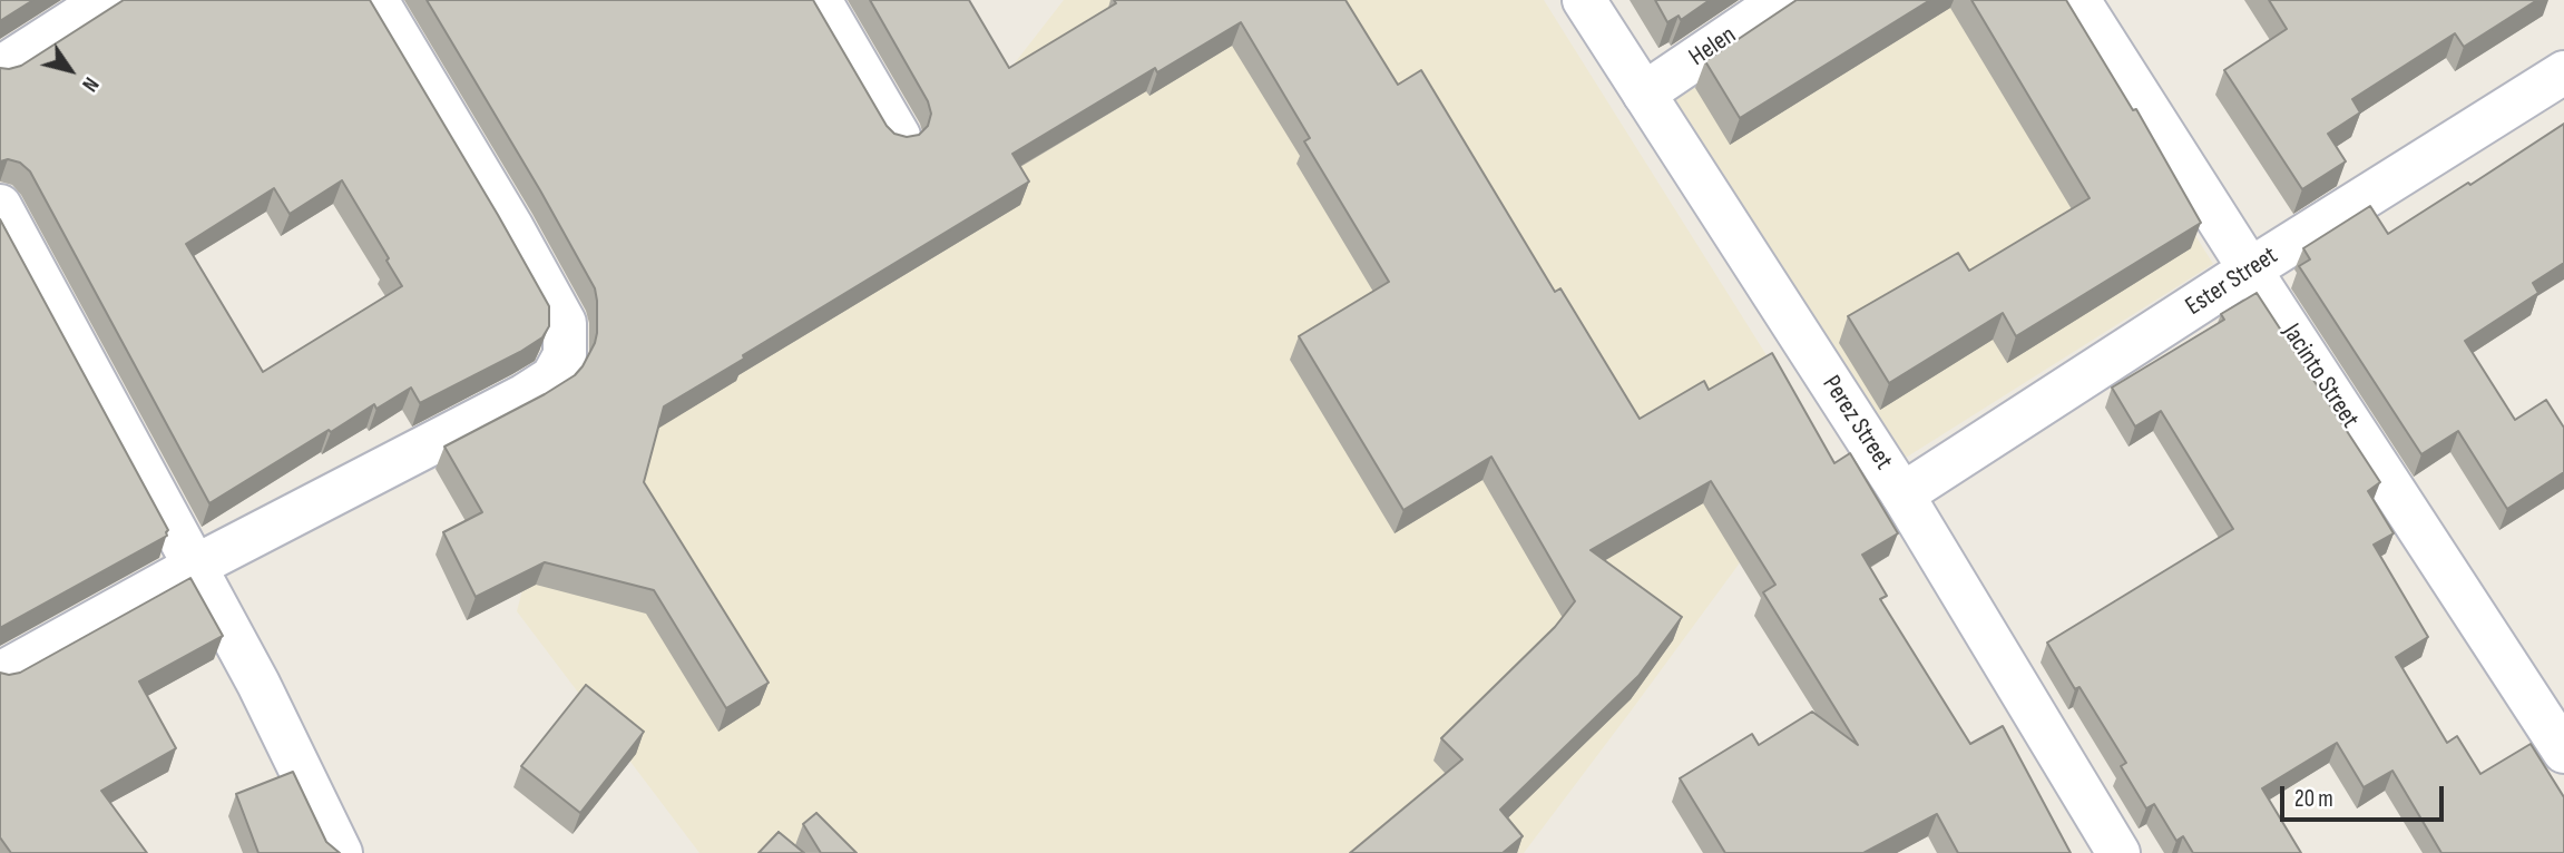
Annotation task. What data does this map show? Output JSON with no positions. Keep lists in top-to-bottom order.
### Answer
{
  "streets": {
    "street": [
      "Helen",
      "Ester Street",
      "Jacinto Street",
      "Perez Street"
    ]
  },
  "crossings": [
    ["Helen", "Perez Street"],
    ["Ester Street", "Jacinto Street"],
    ["Ester Street", "Perez Street"]
  ],
  "scale_bar": "20 m",
  "north": "bottom right"
}
